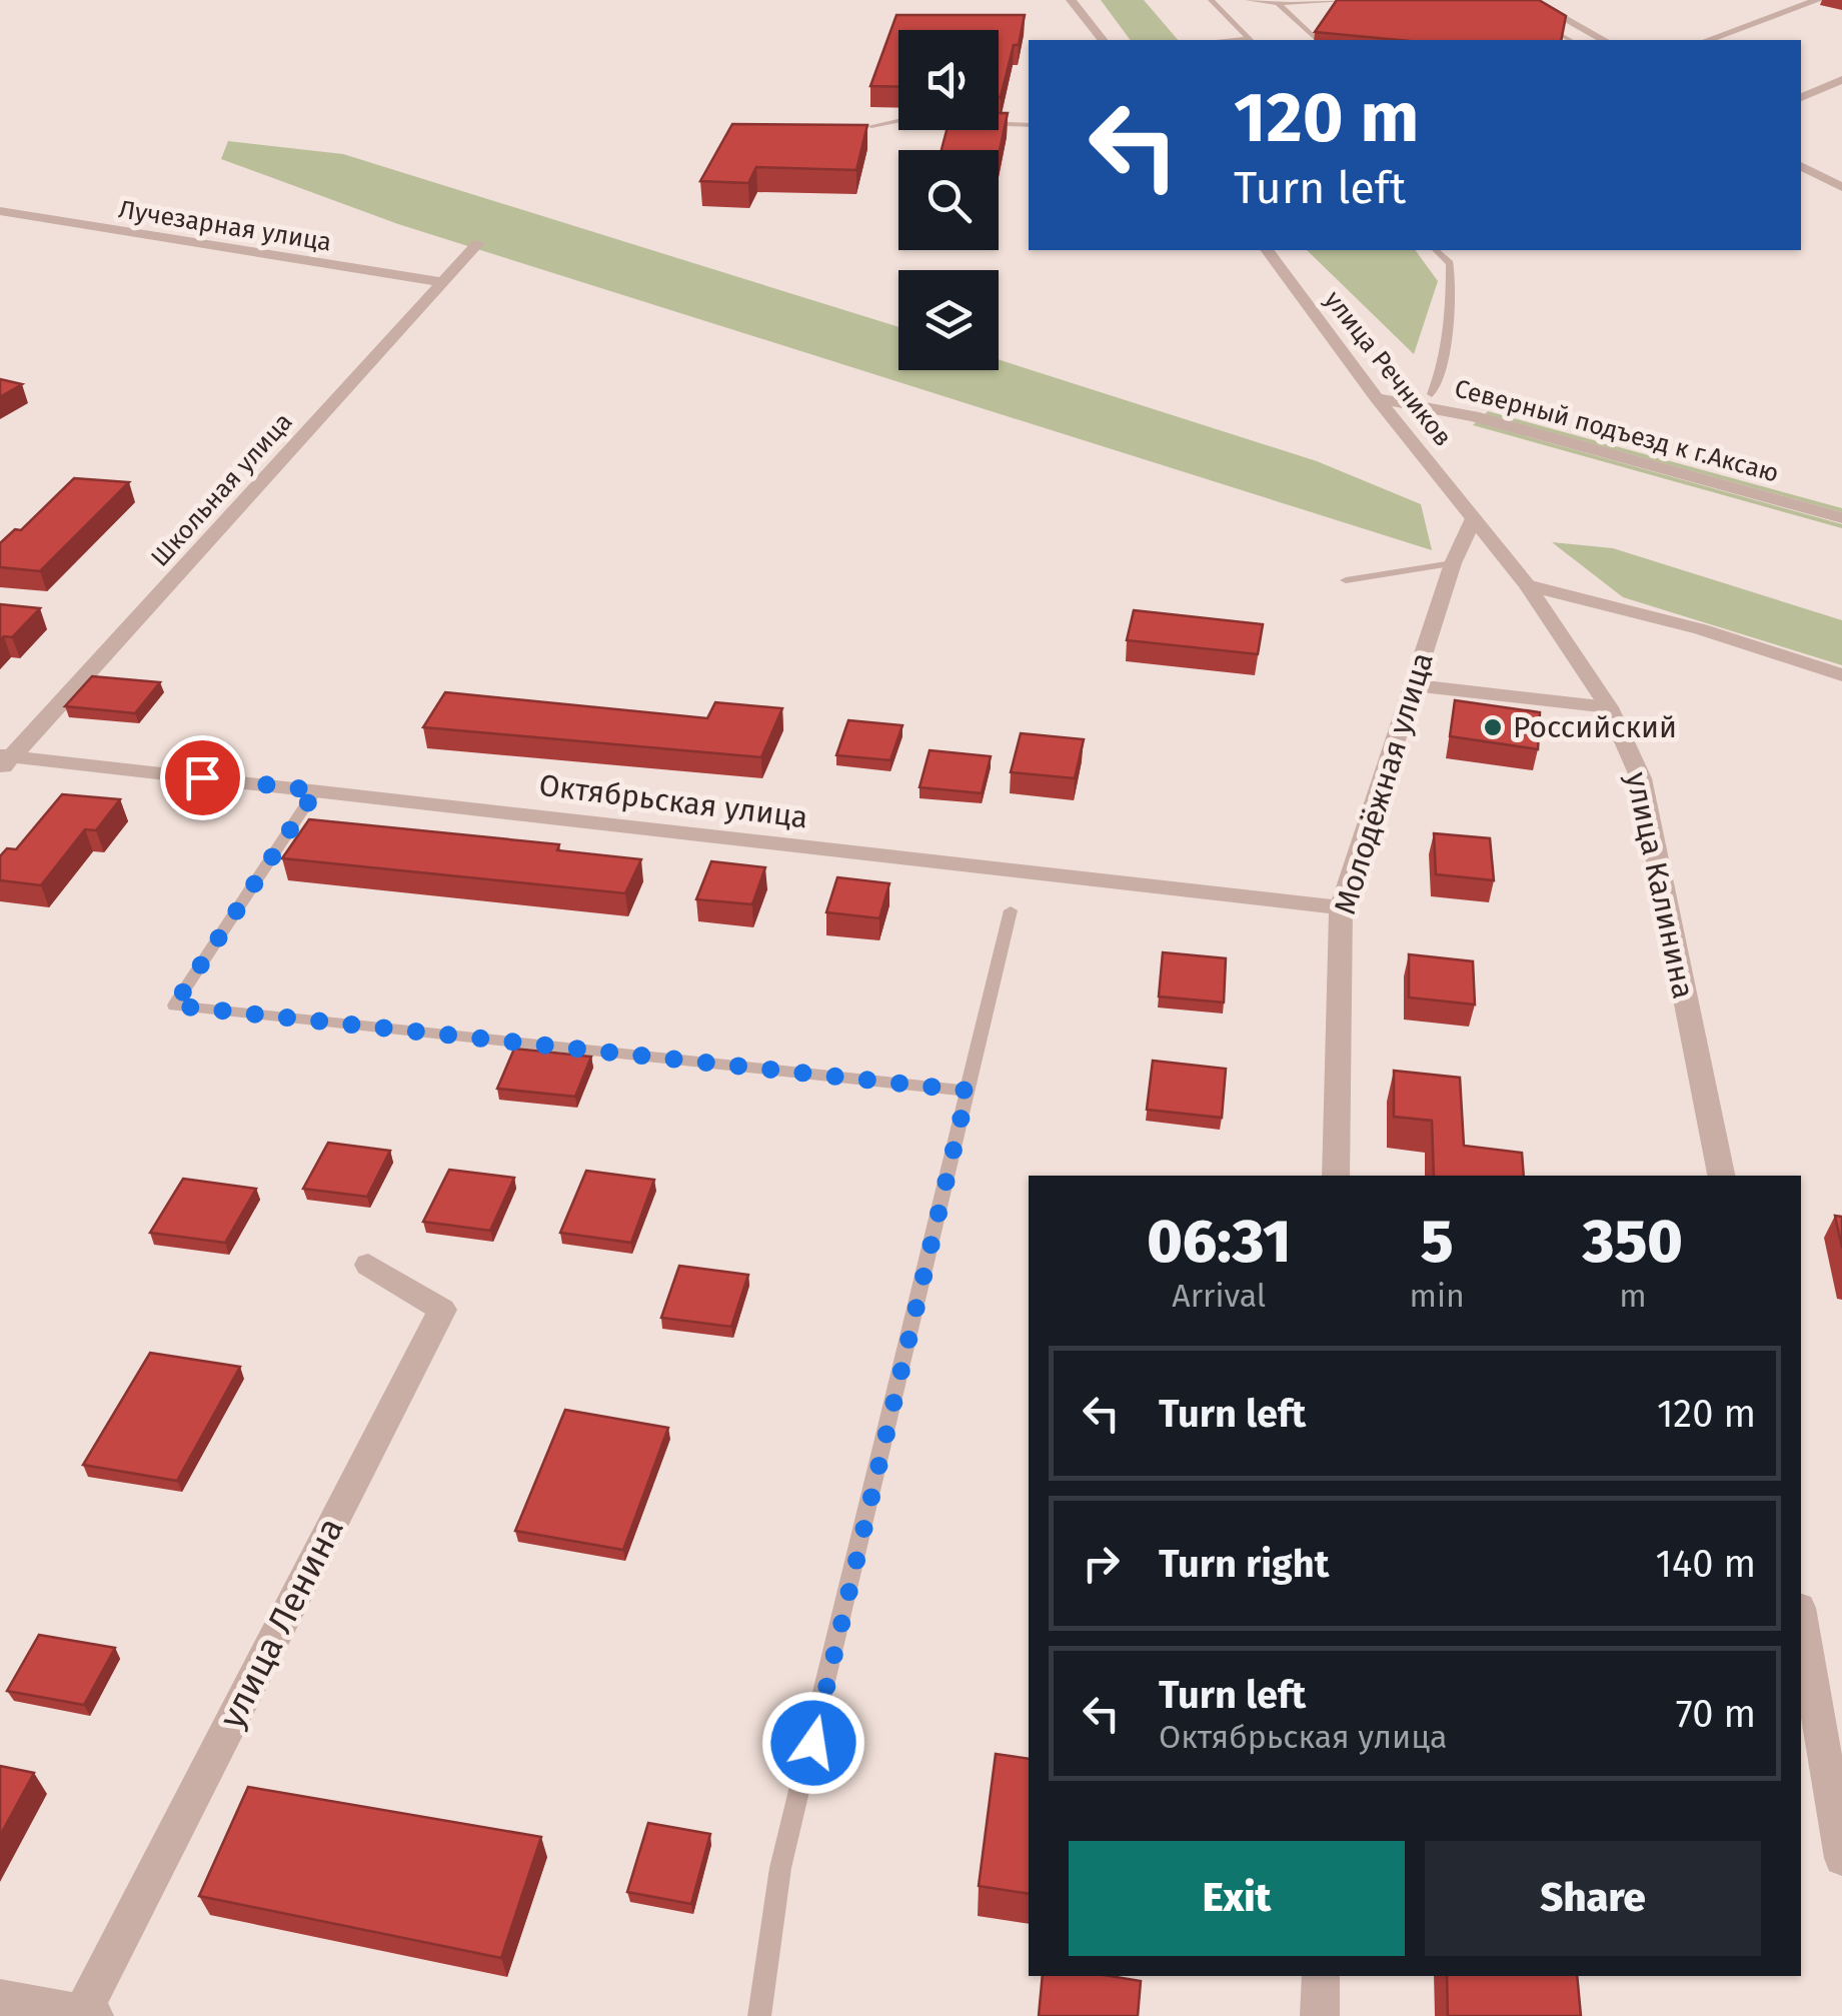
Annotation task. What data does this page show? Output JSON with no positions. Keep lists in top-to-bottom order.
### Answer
{
  "streets": {
    "street": [
      "Лучезарная улица",
      "улица Речников",
      "Северный подъезд к г.Аксаю",
      "Школьная улица",
      "Молодёжная улица",
      "Октябрьская улица",
      "улица Калинина",
      "улица Ленина"
    ]
  },
  "crossings": [
    ["Лучезарная улица", "Школьная улица"],
    ["улица Речников", "Северный подъезд к г.Аксаю"],
    ["улица Речников", "Молодёжная улица"],
    ["улица Речников", "улица Калинина"],
    ["Школьная улица", "Октябрьская улица"],
    ["Молодёжная улица", "Октябрьская улица"],
    ["Молодёжная улица", "улица Калинина"]
  ],
  "places": ["Российский"],
  "page": {
    "turn": ["120 m", "Turn left"],
    "eta": [
      "06:31",
      "Arrival",
      "5",
      "min",
      "350",
      "m"
    ],
    "list": [
      {
        "name": "Turn left",
        "value": "120 m"
      },
      {
        "name": "Turn right",
        "value": "140 m"
      },
      {
        "name": "Turn left",
        "note": "Октябрьская улица",
        "value": "70 m"
      }
    ],
    "buttons": ["Exit", "Share"]
  }
}
